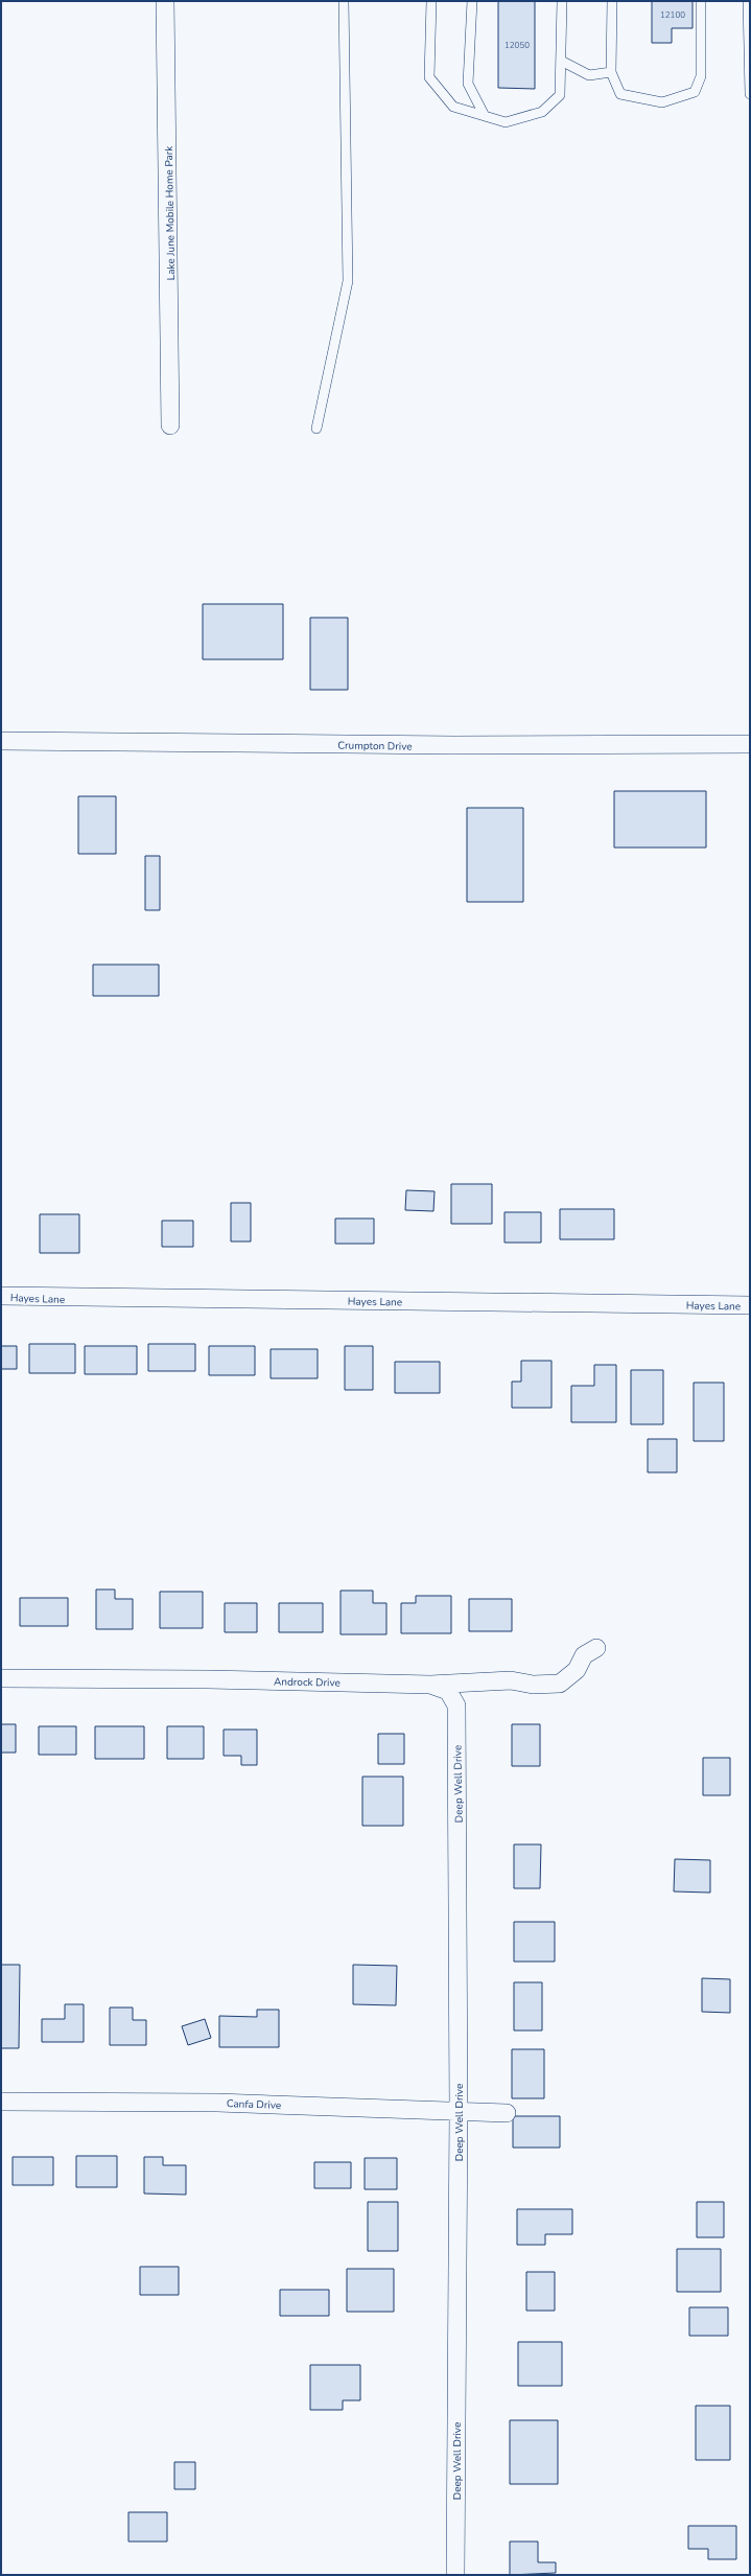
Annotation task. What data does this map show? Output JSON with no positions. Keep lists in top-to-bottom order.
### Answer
{
  "streets": {
    "street": [
      "Lake June Mobile Home Park",
      "Crumpton Drive",
      "Hayes Lane",
      "Androck Drive",
      "Deep Well Drive",
      "Canfa Drive"
    ]
  },
  "crossings": [
    ["Androck Drive", "Deep Well Drive"],
    ["Deep Well Drive", "Canfa Drive"]
  ],
  "house_numbers": ["12100", "12050"]
}
